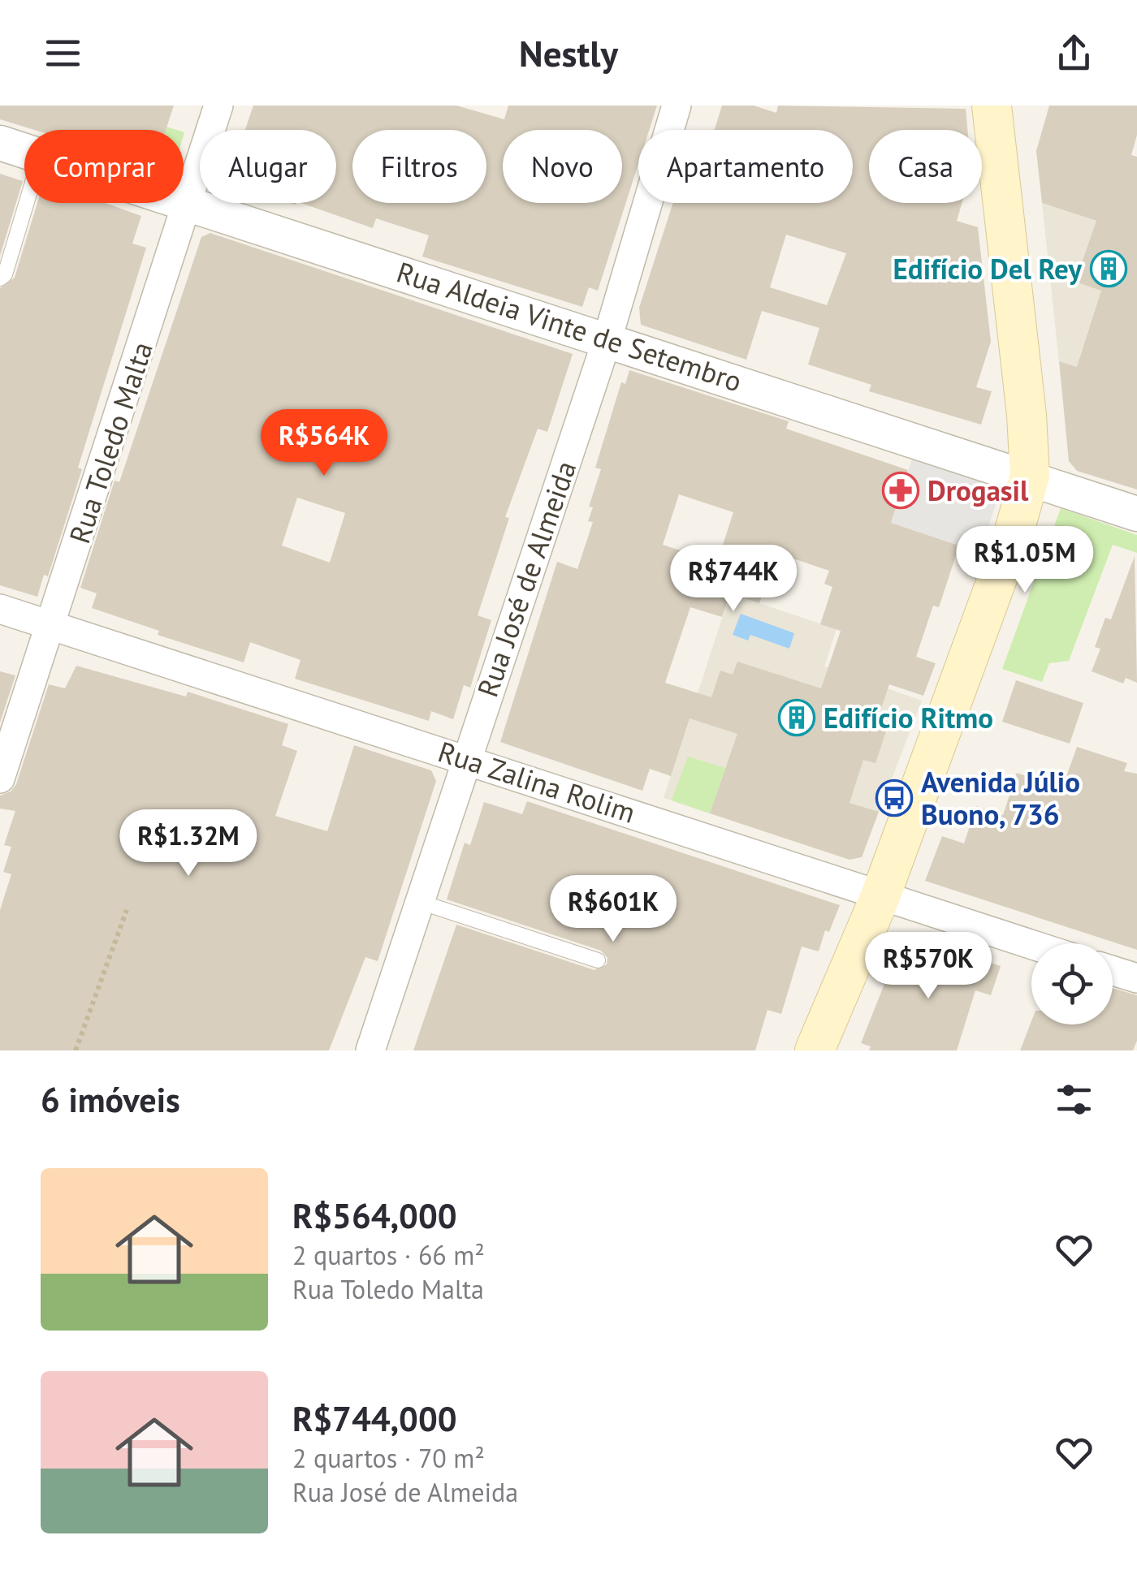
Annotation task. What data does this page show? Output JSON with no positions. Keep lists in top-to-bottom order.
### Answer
{
  "streets": {
    "street": [
      "Rua Aldeia Vinte de Setembro",
      "Rua Toledo Malta",
      "Rua José de Almeida",
      "Rua Zalina Rolim"
    ]
  },
  "crossings": [
    ["Rua Aldeia Vinte de Setembro", "Rua Toledo Malta"],
    ["Rua Aldeia Vinte de Setembro", "Rua José de Almeida"],
    ["Rua Toledo Malta", "Rua Zalina Rolim"],
    ["Rua José de Almeida", "Rua Zalina Rolim"]
  ],
  "places": {
    "building": ["Edifício Del Rey", "Edifício Ritmo"],
    "pharmacy": ["Drogasil"],
    "bus stop": ["Avenida Júlio Buono, 736"]
  },
  "page": {
    "header": "Nestly",
    "chip": [
      "Comprar",
      "Alugar",
      "Filtros",
      "Novo",
      "Apartamento",
      "Casa"
    ],
    "price": [
      "R$564K",
      "R$1.05M",
      "R$744K",
      "R$1.32M",
      "R$601K",
      "R$570K"
    ],
    "heading": "6 imóveis",
    "list": [
      {
        "name": "R$564,000",
        "note": "2 quartos · 66 m² · Rua Toledo Malta"
      },
      {
        "name": "R$744,000",
        "note": "2 quartos · 70 m² · Rua José de Almeida"
      }
    ]
  }
}
